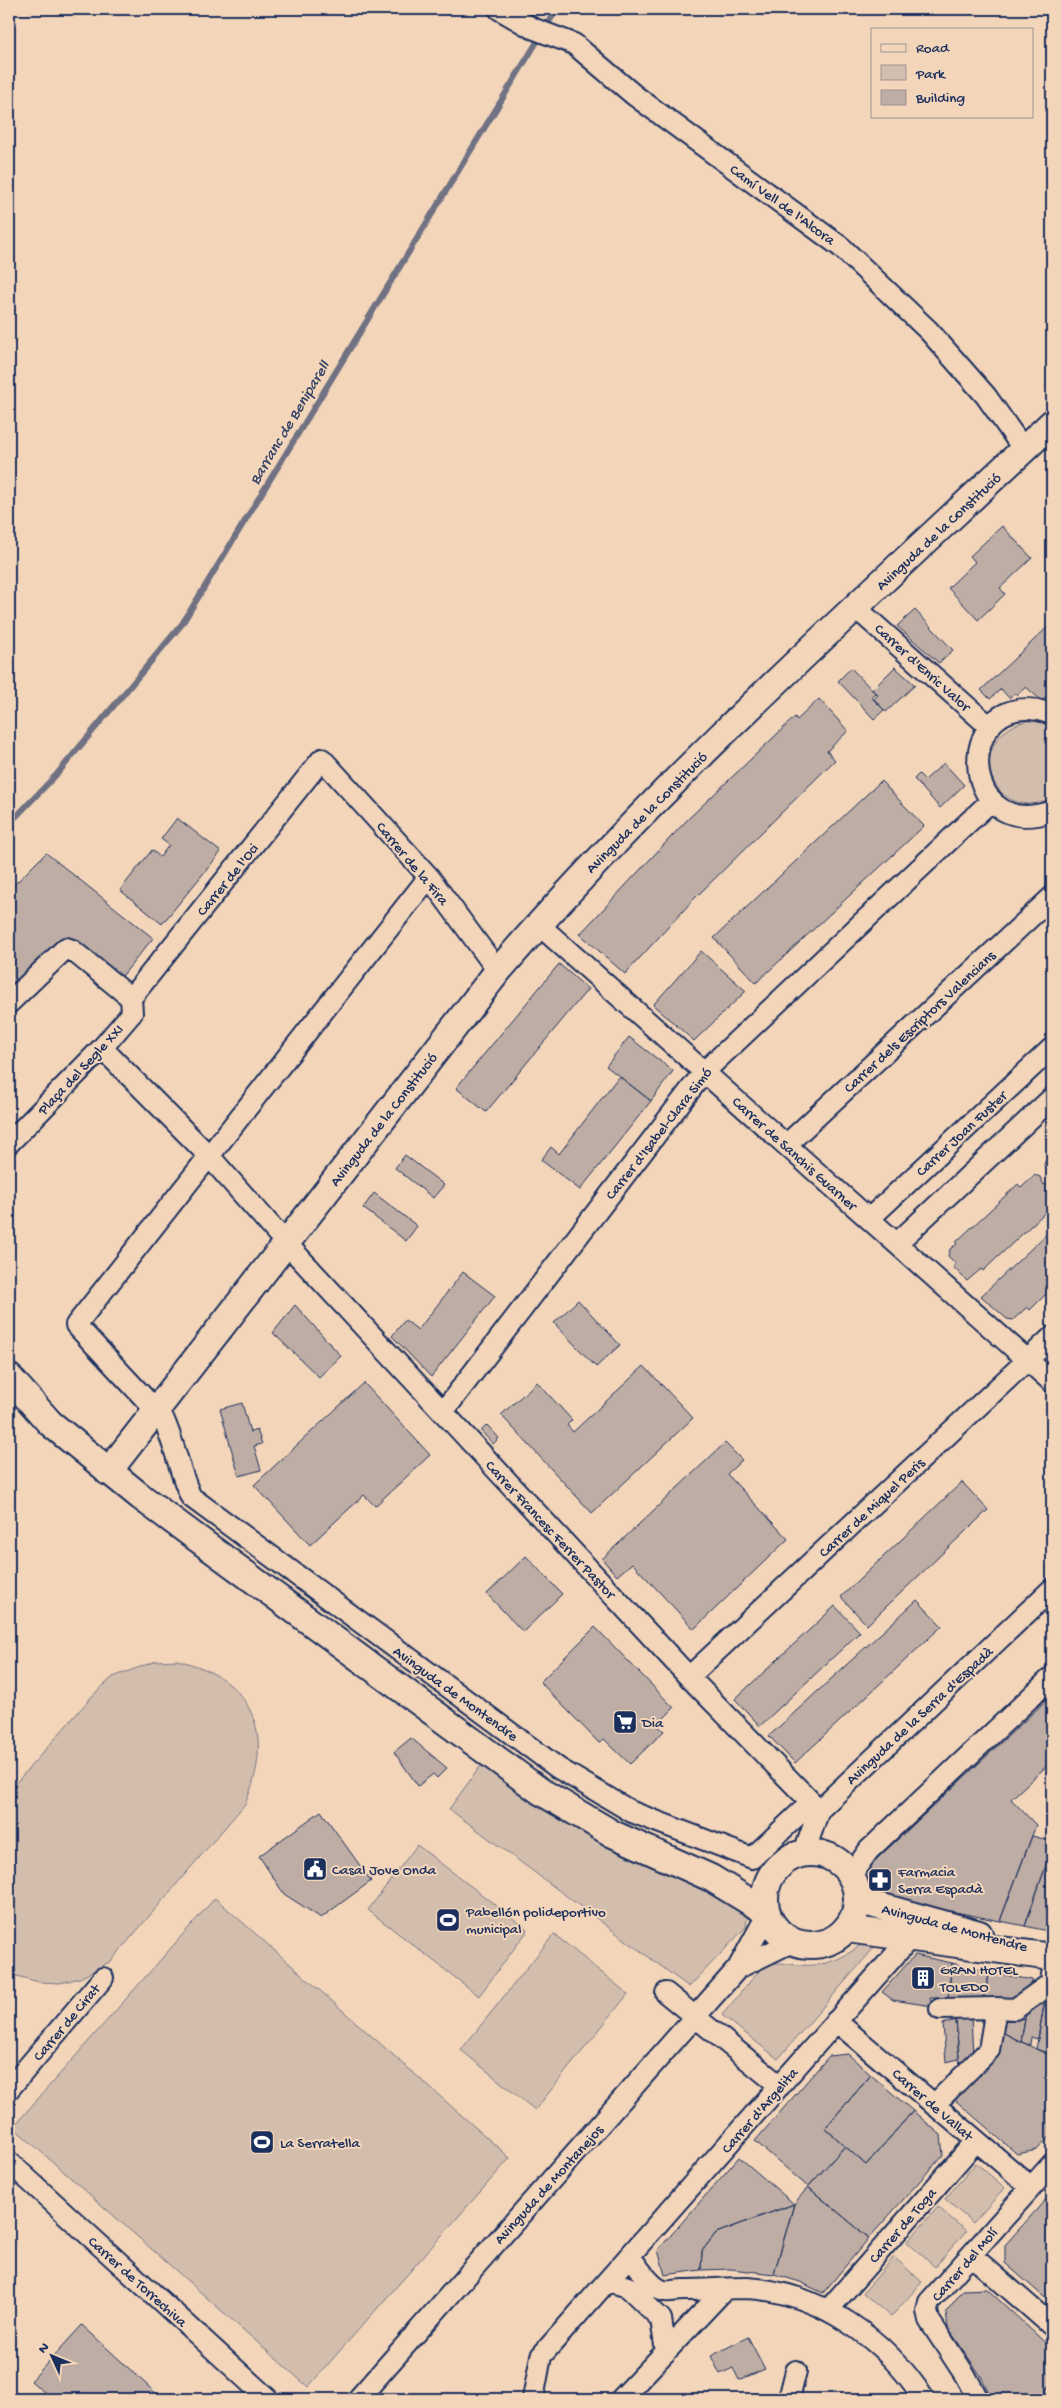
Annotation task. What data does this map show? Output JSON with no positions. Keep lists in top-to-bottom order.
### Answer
{
  "streets": {
    "main road": ["Avinguda de la Constitució", "Avinguda de Montendre"],
    "street": [
      "Camí Vell de l'Alcora",
      "Carrer d'Enric Valor",
      "Carrer de la Fira",
      "Carrer de l'Oci",
      "Carrer dels Escriptors Valencians",
      "Plaça del Segle XXI",
      "Carrer d'Isabel-Clara Simó",
      "Carrer Joan Fuster",
      "Carrer de Sanchis Guarner",
      "Carrer de Miquel Peris",
      "Carrer Francesc Ferrer Pastor",
      "Avinguda de la Serra d'Espadà",
      "Carrer de Cirat",
      "Carrer de Vallat",
      "Carrer d'Argelita",
      "Avinguda de Montanejos",
      "Carrer de Toga",
      "Carrer del Molí",
      "Carrer de Torrechiva"
    ]
  },
  "crossings": [
    ["Camí Vell de l'Alcora", "Avinguda de la Constitució"],
    ["Avinguda de la Constitució", "Carrer d'Enric Valor"],
    ["Avinguda de la Constitució", "Carrer de la Fira"],
    ["Avinguda de la Constitució", "Carrer de Sanchis Guarner"],
    ["Avinguda de la Constitució", "Carrer Francesc Ferrer Pastor"],
    ["Avinguda de la Constitució", "Avinguda de Montendre"],
    ["Carrer de la Fira", "Carrer de l'Oci"],
    ["Carrer de l'Oci", "Plaça del Segle XXI"],
    ["Carrer dels Escriptors Valencians", "Carrer de Sanchis Guarner"],
    ["Carrer d'Isabel-Clara Simó", "Carrer de Sanchis Guarner"],
    ["Carrer d'Isabel-Clara Simó", "Carrer Francesc Ferrer Pastor"],
    ["Carrer Joan Fuster", "Carrer de Sanchis Guarner"],
    ["Carrer de Sanchis Guarner", "Carrer de Miquel Peris"],
    ["Carrer de Miquel Peris", "Carrer Francesc Ferrer Pastor"],
    ["Carrer Francesc Ferrer Pastor", "Avinguda de Montendre"],
    ["Carrer Francesc Ferrer Pastor", "Avinguda de la Serra d'Espadà"],
    ["Avinguda de Montendre", "Avinguda de la Serra d'Espadà"],
    ["Avinguda de Montendre", "Carrer d'Argelita"],
    ["Avinguda de Montendre", "Avinguda de Montanejos"],
    ["Avinguda de la Serra d'Espadà", "Avinguda de Montanejos"],
    ["Carrer de Vallat", "Carrer d'Argelita"],
    ["Carrer de Vallat", "Carrer de Toga"],
    ["Carrer de Vallat", "Carrer del Molí"]
  ],
  "water": ["Barranc de Beniparell"],
  "places": {
    "supermarket": ["Dia"],
    "public building": ["Casal Jove Onda"],
    "pharmacy": ["Farmacia Serra Espadà"],
    "sports": ["Pabellón polideportivo municipal", "La Serratella"],
    "building": ["GRAN HOTEL TOLEDO"]
  },
  "legend": ["Road", "Park", "Building"],
  "north": "top left"
}
